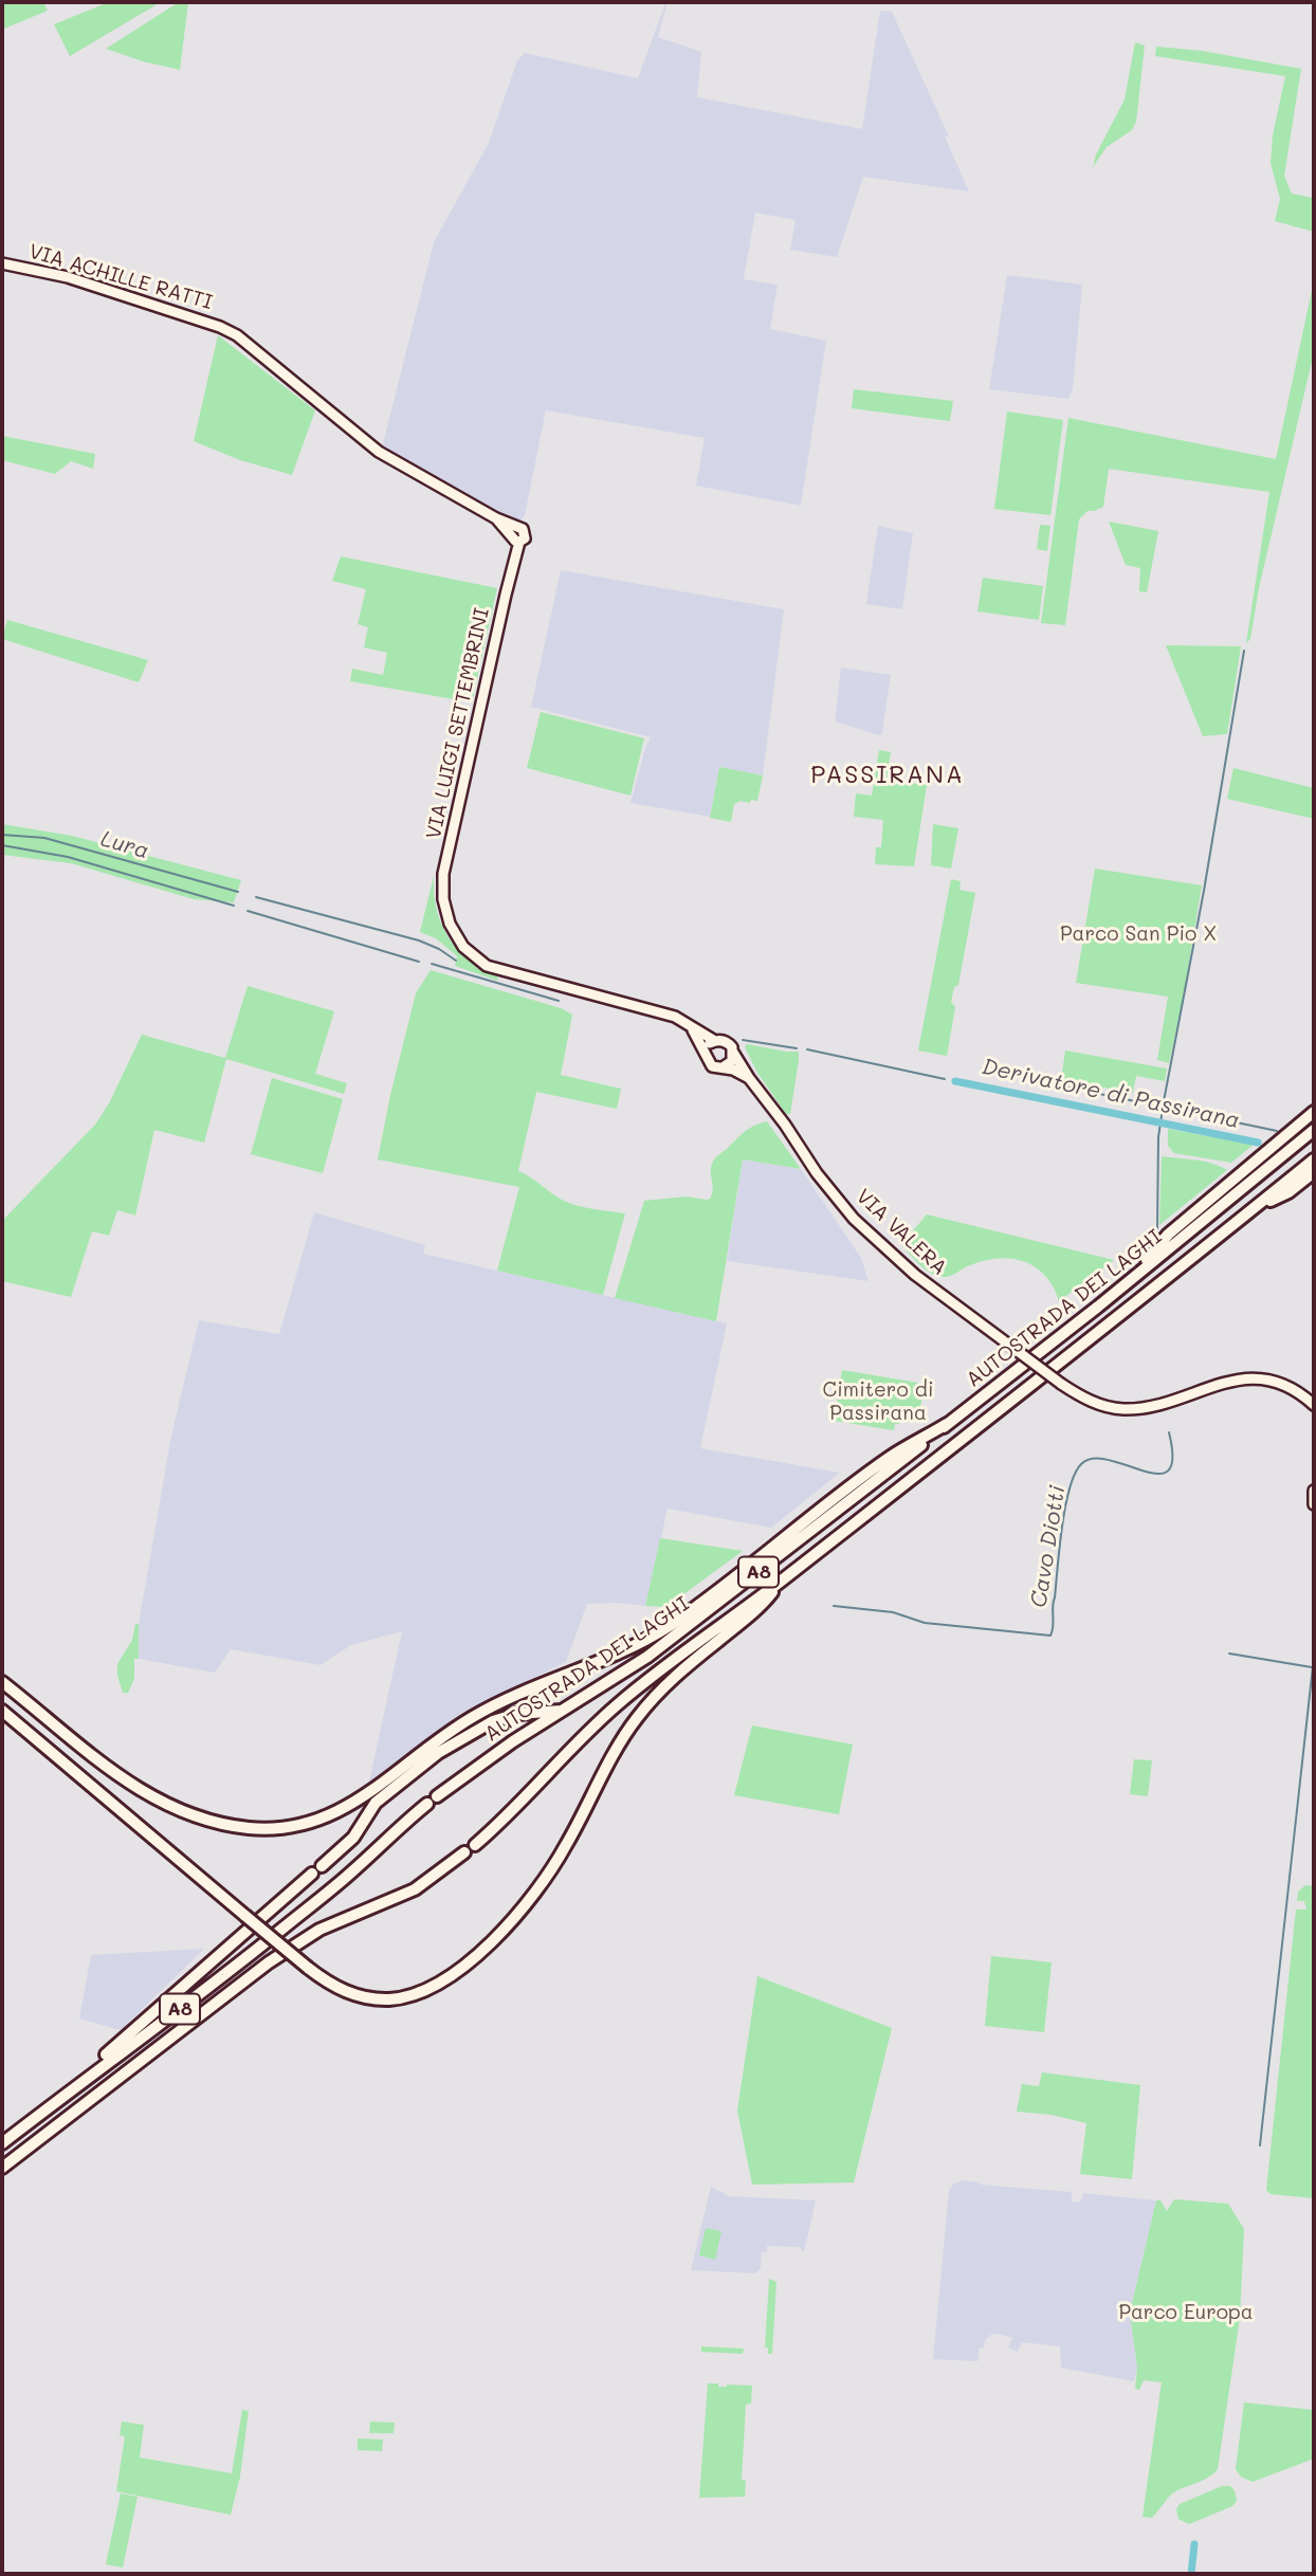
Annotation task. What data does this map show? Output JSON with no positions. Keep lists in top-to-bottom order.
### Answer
{
  "streets": {
    "highway": ["AUTOSTRADA DEI LAGHI", "A8"],
    "street": ["VIA ACHILLE RATTI", "VIA LUIGI SETTEMBRINI", "VIA VALERA"]
  },
  "crossings": [
    ["VIA ACHILLE RATTI", "VIA LUIGI SETTEMBRINI"],
    ["VIA LUIGI SETTEMBRINI", "VIA VALERA"],
    ["AUTOSTRADA DEI LAGHI", "A8"]
  ],
  "districts": ["PASSIRANA"],
  "water": ["Lura", "Derivatore di Passirana", "Cavo Diotti"],
  "parks": ["Parco San Pio X", "Cimitero di Passirana", "Parco Europa"]
}
